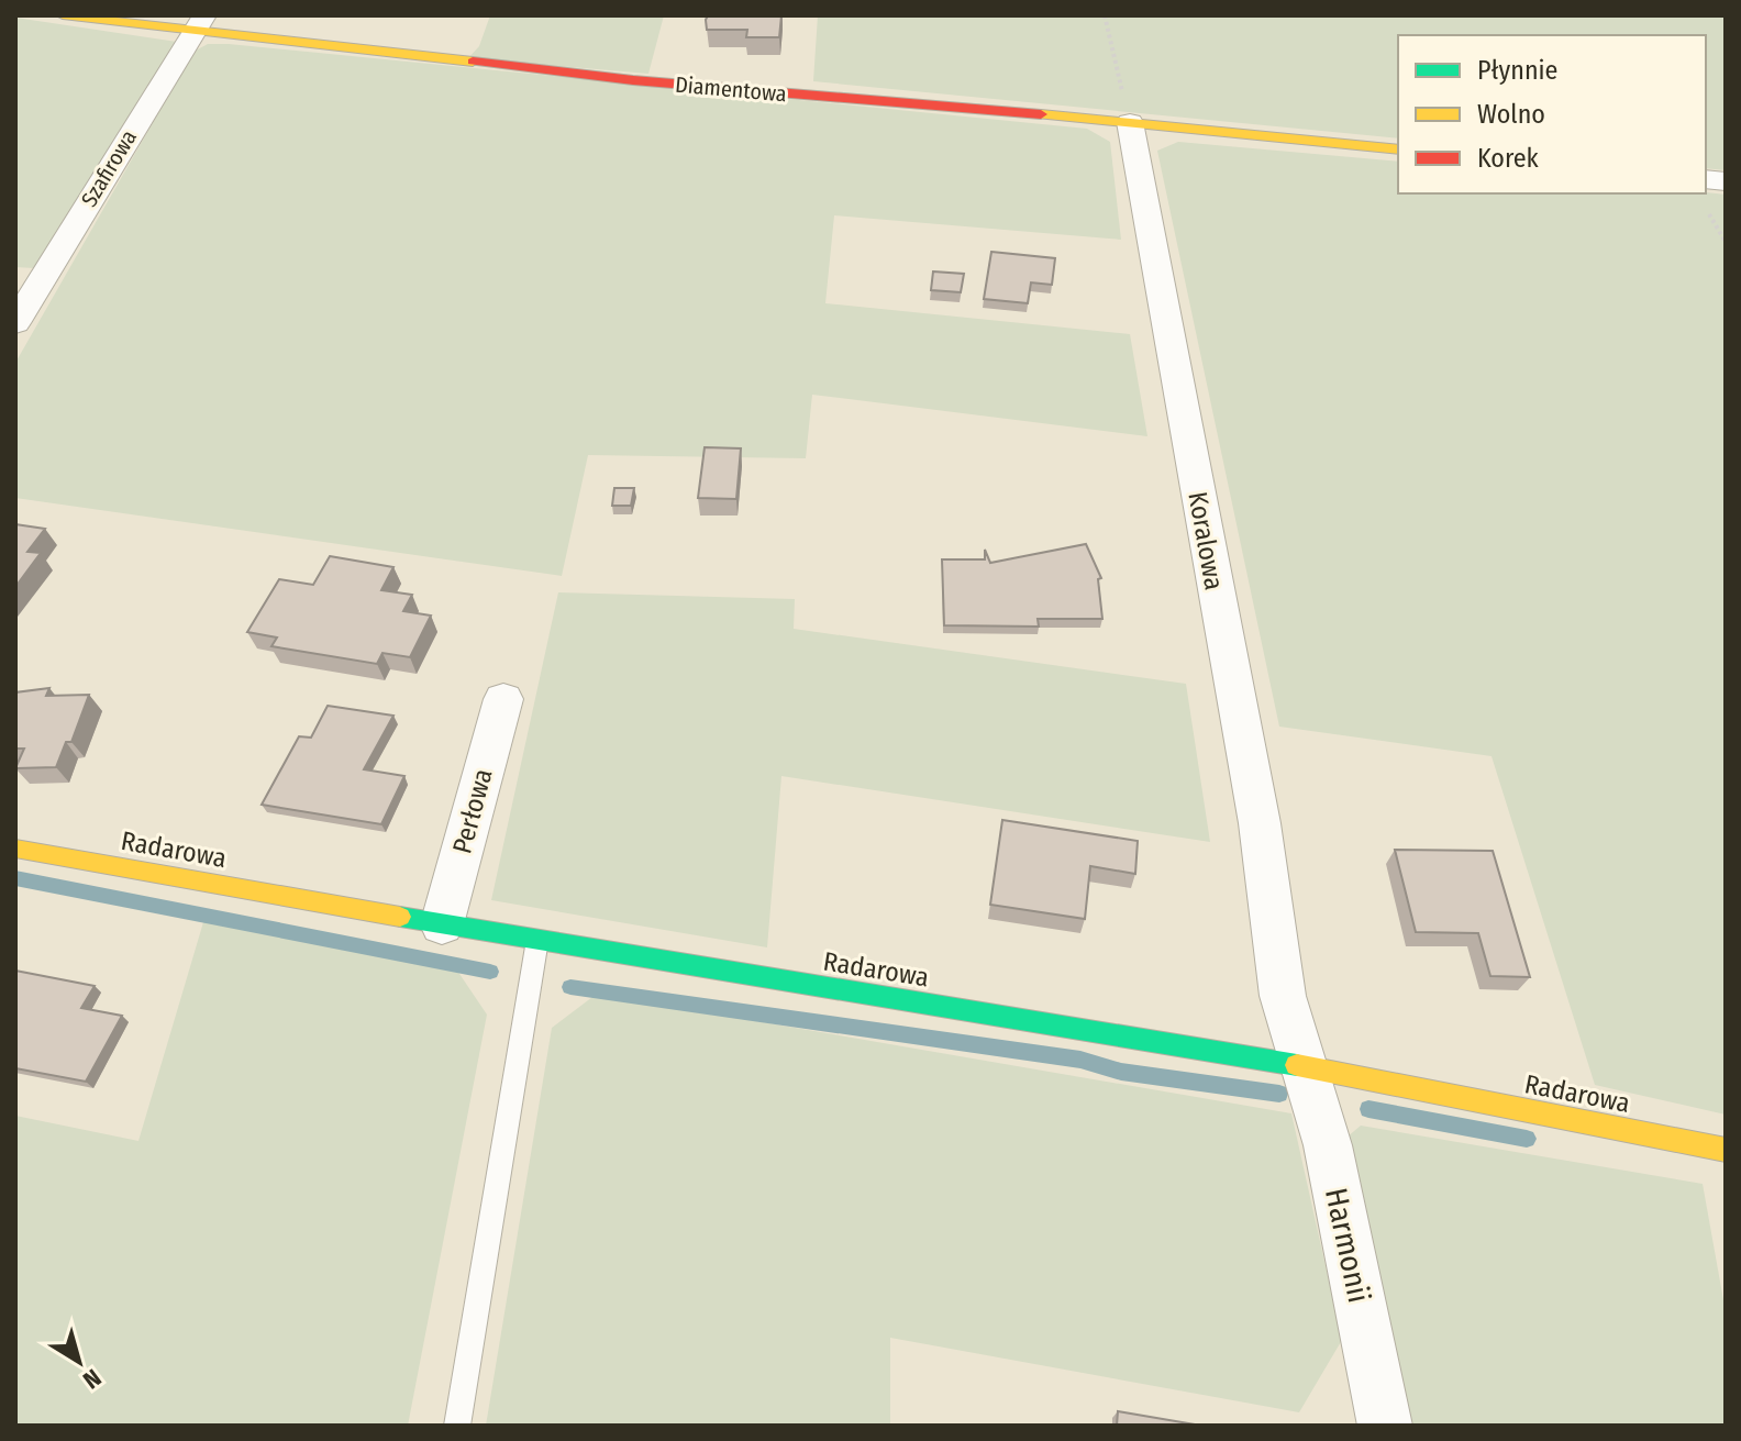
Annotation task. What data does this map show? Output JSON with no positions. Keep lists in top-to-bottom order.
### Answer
{
  "streets": {
    "street": [
      "Diamentowa",
      "Szafirowa",
      "Koralowa",
      "Perłowa",
      "Radarowa",
      "Harmonii"
    ]
  },
  "crossings": [
    ["Diamentowa", "Szafirowa"],
    ["Diamentowa", "Koralowa"],
    ["Koralowa", "Radarowa"],
    ["Koralowa", "Harmonii"],
    ["Perłowa", "Radarowa"],
    ["Radarowa", "Harmonii"]
  ],
  "legend": ["Płynnie", "Wolno", "Korek"],
  "north": "bottom right"
}
